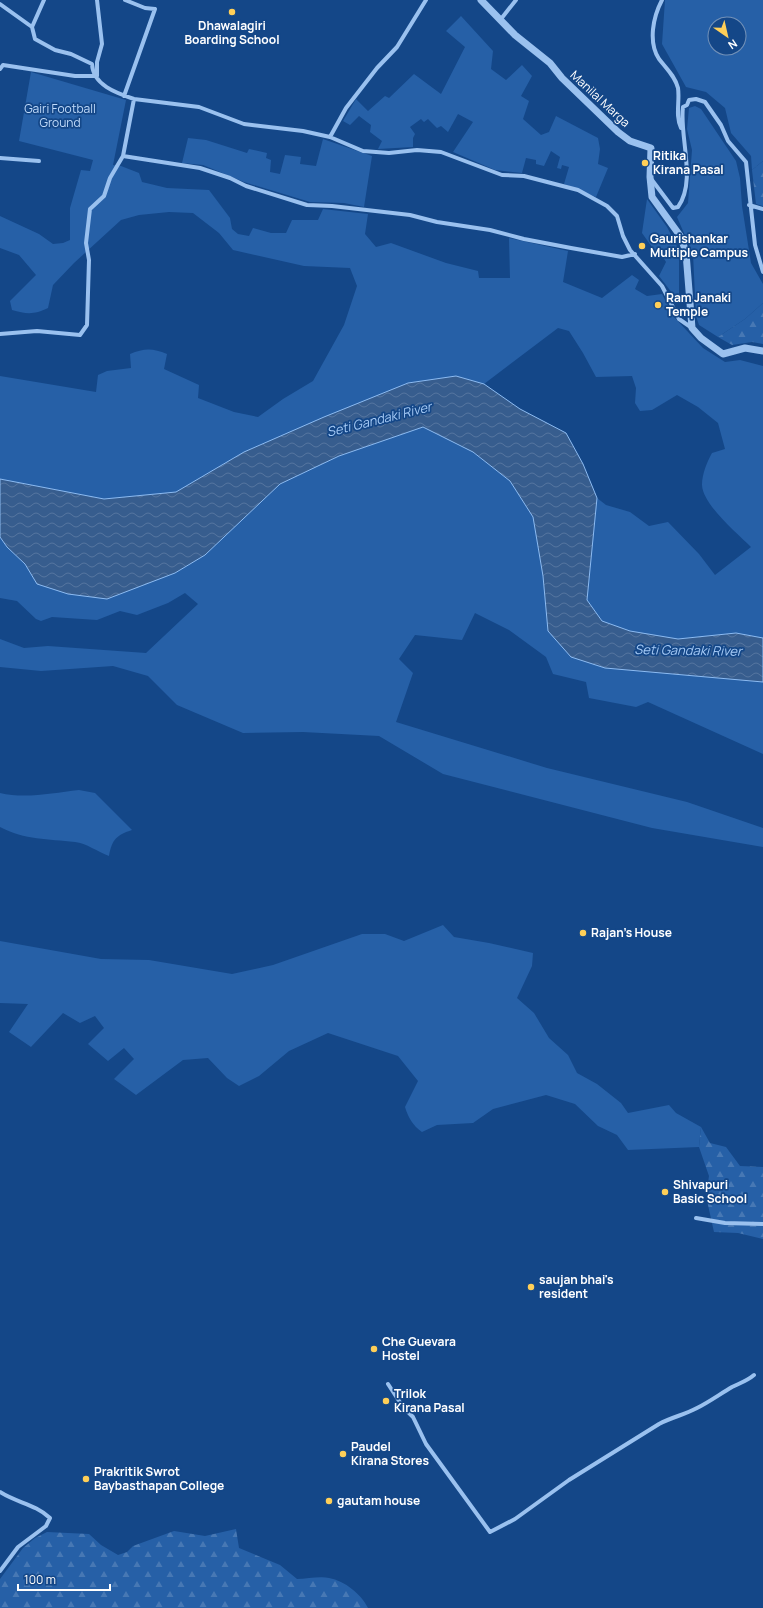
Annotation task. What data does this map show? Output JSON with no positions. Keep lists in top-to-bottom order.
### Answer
{
  "streets": {
    "street": ["Manilal Marga"]
  },
  "water": ["Seti Gandaki River"],
  "parks": ["Gairi Football Ground"],
  "places": [
    "Dhawalagiri Boarding School",
    "Ritika Kirana Pasal",
    "Gaurishankar Multiple Campus",
    "Ram Janaki Temple",
    "Rajan's House",
    "Shivapuri Basic School",
    "saujan bhai's resident",
    "Che Guevara Hostel",
    "Trilok Kirana Pasal",
    "Paudel Kirana Stores",
    "Prakritik Swrot Baybasthapan College",
    "gautam house"
  ],
  "scale_bar": "100 m",
  "north": "bottom right"
}
